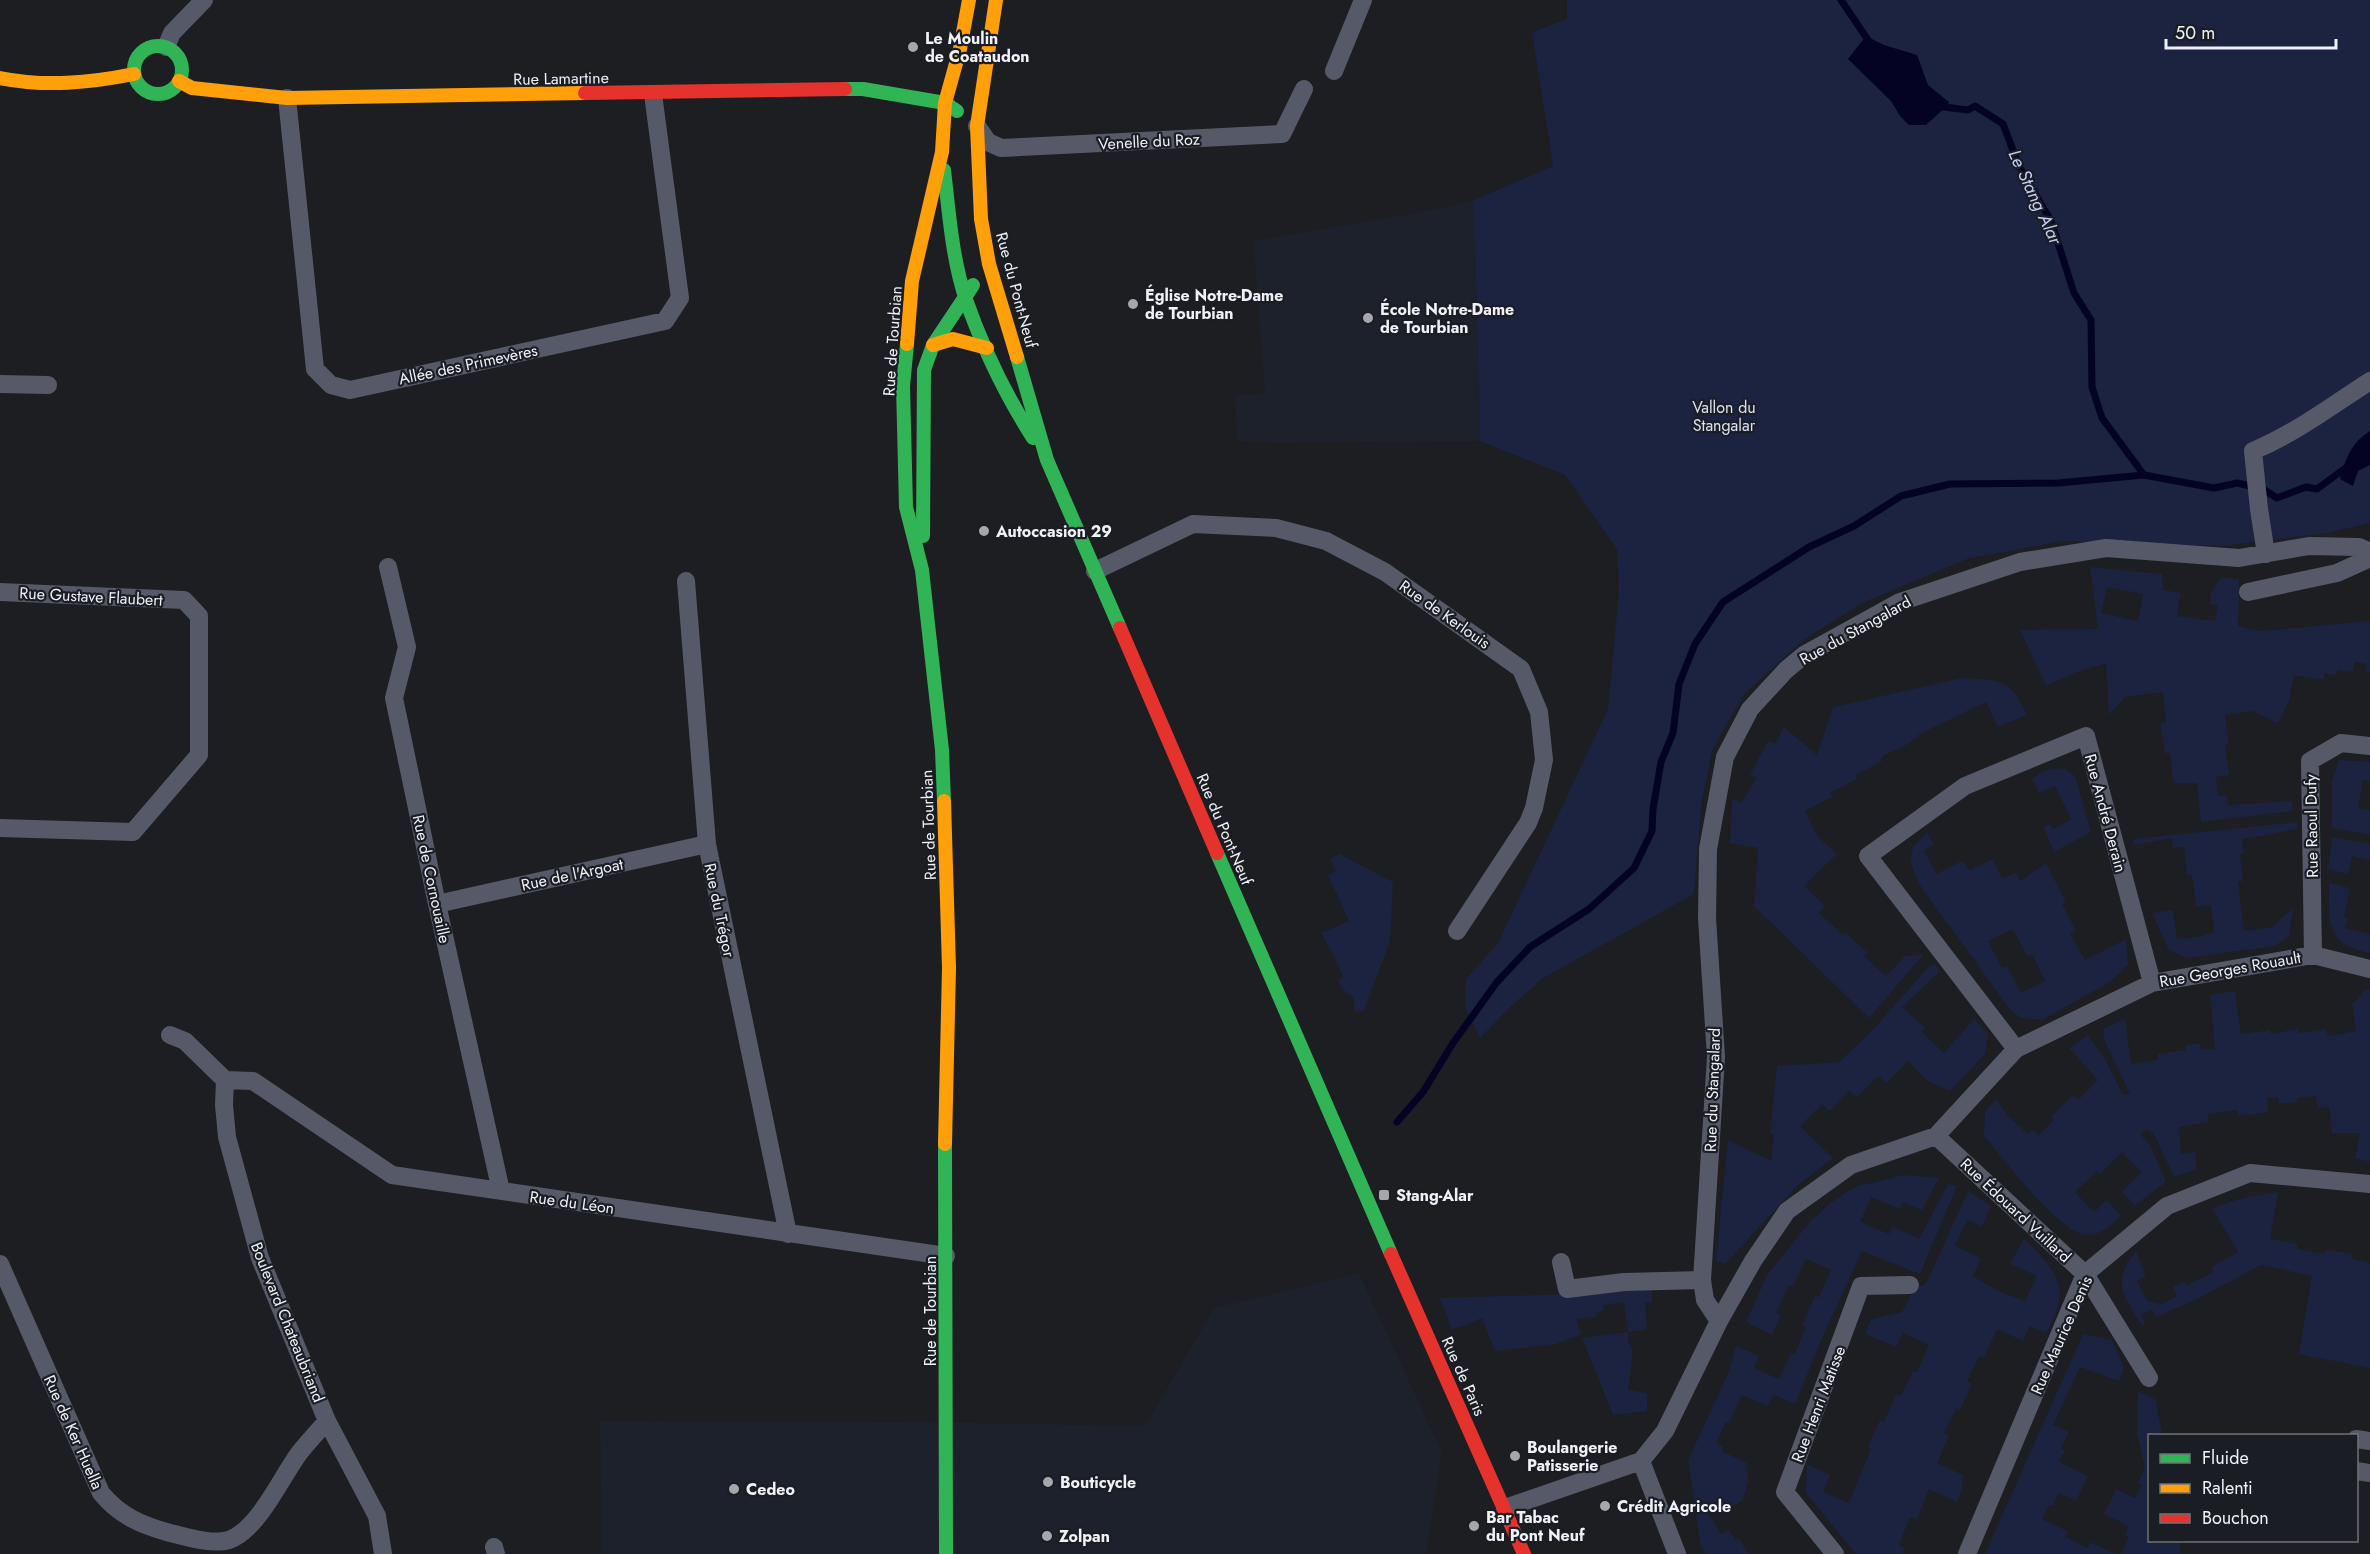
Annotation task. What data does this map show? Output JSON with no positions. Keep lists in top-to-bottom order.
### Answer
{
  "streets": {
    "main road": [
      "Rue Lamartine",
      "Rue du Pont-Neuf",
      "Rue de Tourbian",
      "Rue de Paris"
    ],
    "street": [
      "Venelle du Roz",
      "Allée des Primevères",
      "Rue Gustave Flaubert",
      "Rue de Kerlouis",
      "Rue du Stangalard",
      "Rue André Derain",
      "Rue Raoul Dufy",
      "Rue de l'Argoat",
      "Rue de Cornouaille",
      "Rue du Trégor",
      "Rue Georges Rouault",
      "Rue du Léon",
      "Rue Édouard Vuillard",
      "Boulevard Chateaubriand",
      "Rue Maurice Denis",
      "Rue Henri Matisse",
      "Rue de Ker Huella"
    ]
  },
  "crossings": [
    ["Rue Lamartine", "Rue de Tourbian"],
    ["Rue Lamartine", "Allée des Primevères"],
    ["Venelle du Roz", "Rue du Pont-Neuf"],
    ["Rue du Pont-Neuf", "Rue de Tourbian"],
    ["Rue du Pont-Neuf", "Rue de Kerlouis"],
    ["Rue du Pont-Neuf", "Rue de Paris"],
    ["Rue de Tourbian", "Rue du Léon"],
    ["Rue André Derain", "Rue Georges Rouault"],
    ["Rue Raoul Dufy", "Rue Georges Rouault"],
    ["Rue de l'Argoat", "Rue de Cornouaille"],
    ["Rue de l'Argoat", "Rue du Trégor"],
    ["Rue de Cornouaille", "Rue du Léon"],
    ["Rue du Trégor", "Rue du Léon"],
    ["Rue Georges Rouault", "Rue Édouard Vuillard"],
    ["Rue du Léon", "Boulevard Chateaubriand"],
    ["Rue Édouard Vuillard", "Rue Maurice Denis"],
    ["Boulevard Chateaubriand", "Rue de Ker Huella"]
  ],
  "water": ["Le Stang Alar"],
  "parks": ["Vallon du Stangalar"],
  "places": {
    "other": [
      "Le Moulin de Coataudon",
      "Église Notre-Dame de Tourbian",
      "École Notre-Dame de Tourbian",
      "Autoccasion 29",
      "Boulangerie Patisserie",
      "Bouticycle",
      "Cedeo",
      "Crédit Agricole",
      "Bar Tabac du Pont Neuf",
      "Zolpan"
    ],
    "transit": ["Stang-Alar"]
  },
  "legend": ["Fluide", "Ralenti", "Bouchon"],
  "scale_bar": "50 m"
}
